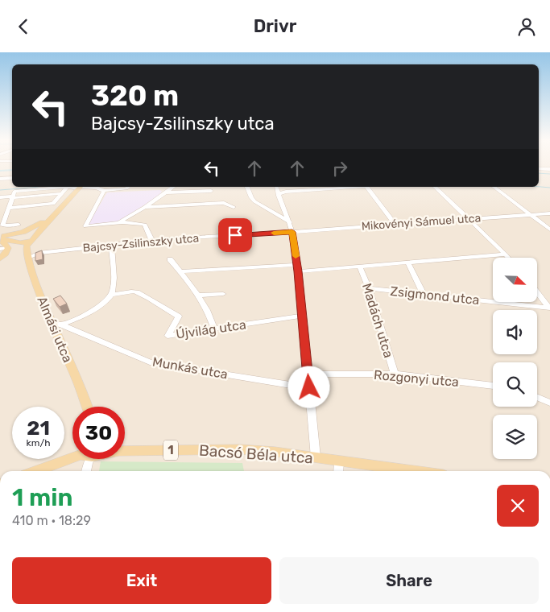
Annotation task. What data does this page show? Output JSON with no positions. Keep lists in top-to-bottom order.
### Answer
{
  "streets": {
    "main road": ["Almási utca", "1", "Bacsó Béla utca"],
    "street": [
      "Mikovényi Sámuel utca",
      "Bajcsy-Zsilinszky utca",
      "Zsigmond utca",
      "Madách utca",
      "Újvilág utca",
      "Munkás utca",
      "Rozgonyi utca"
    ]
  },
  "crossings": [
    ["Mikovényi Sámuel utca", "Bajcsy-Zsilinszky utca"],
    ["Bajcsy-Zsilinszky utca", "Almási utca"],
    ["Zsigmond utca", "Madách utca"],
    ["Madách utca", "Rozgonyi utca"],
    ["Almási utca", "Munkás utca"]
  ],
  "north": "bottom right",
  "page": {
    "header": "Drivr",
    "turn": ["320 m", "Bajcsy-Zsilinszky utca"],
    "speed": "21 km/h",
    "limit": "30",
    "heading": ["1 min", "410 m · 18:29"],
    "buttons": ["Exit", "Share"]
  }
}
